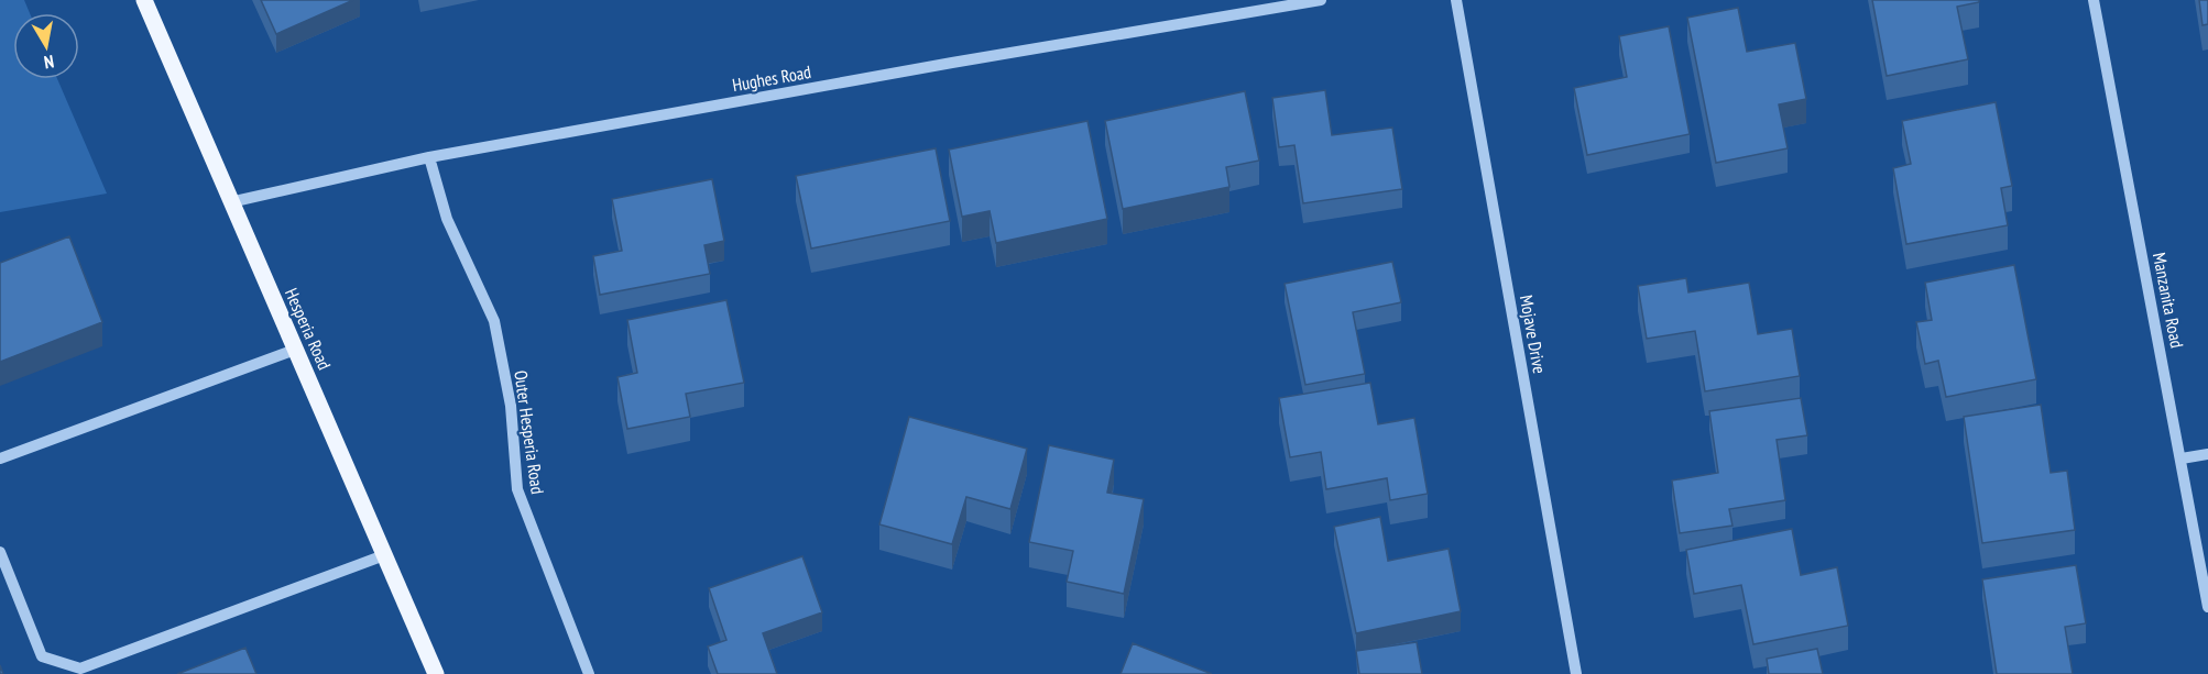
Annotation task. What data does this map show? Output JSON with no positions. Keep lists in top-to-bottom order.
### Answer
{
  "streets": {
    "main road": ["Hesperia Road"],
    "street": [
      "Hughes Road",
      "Manzanita Road",
      "Mojave Drive",
      "Outer Hesperia Road"
    ]
  },
  "crossings": [
    ["Hughes Road", "Hesperia Road"],
    ["Hughes Road", "Outer Hesperia Road"]
  ],
  "north": "bottom"
}
